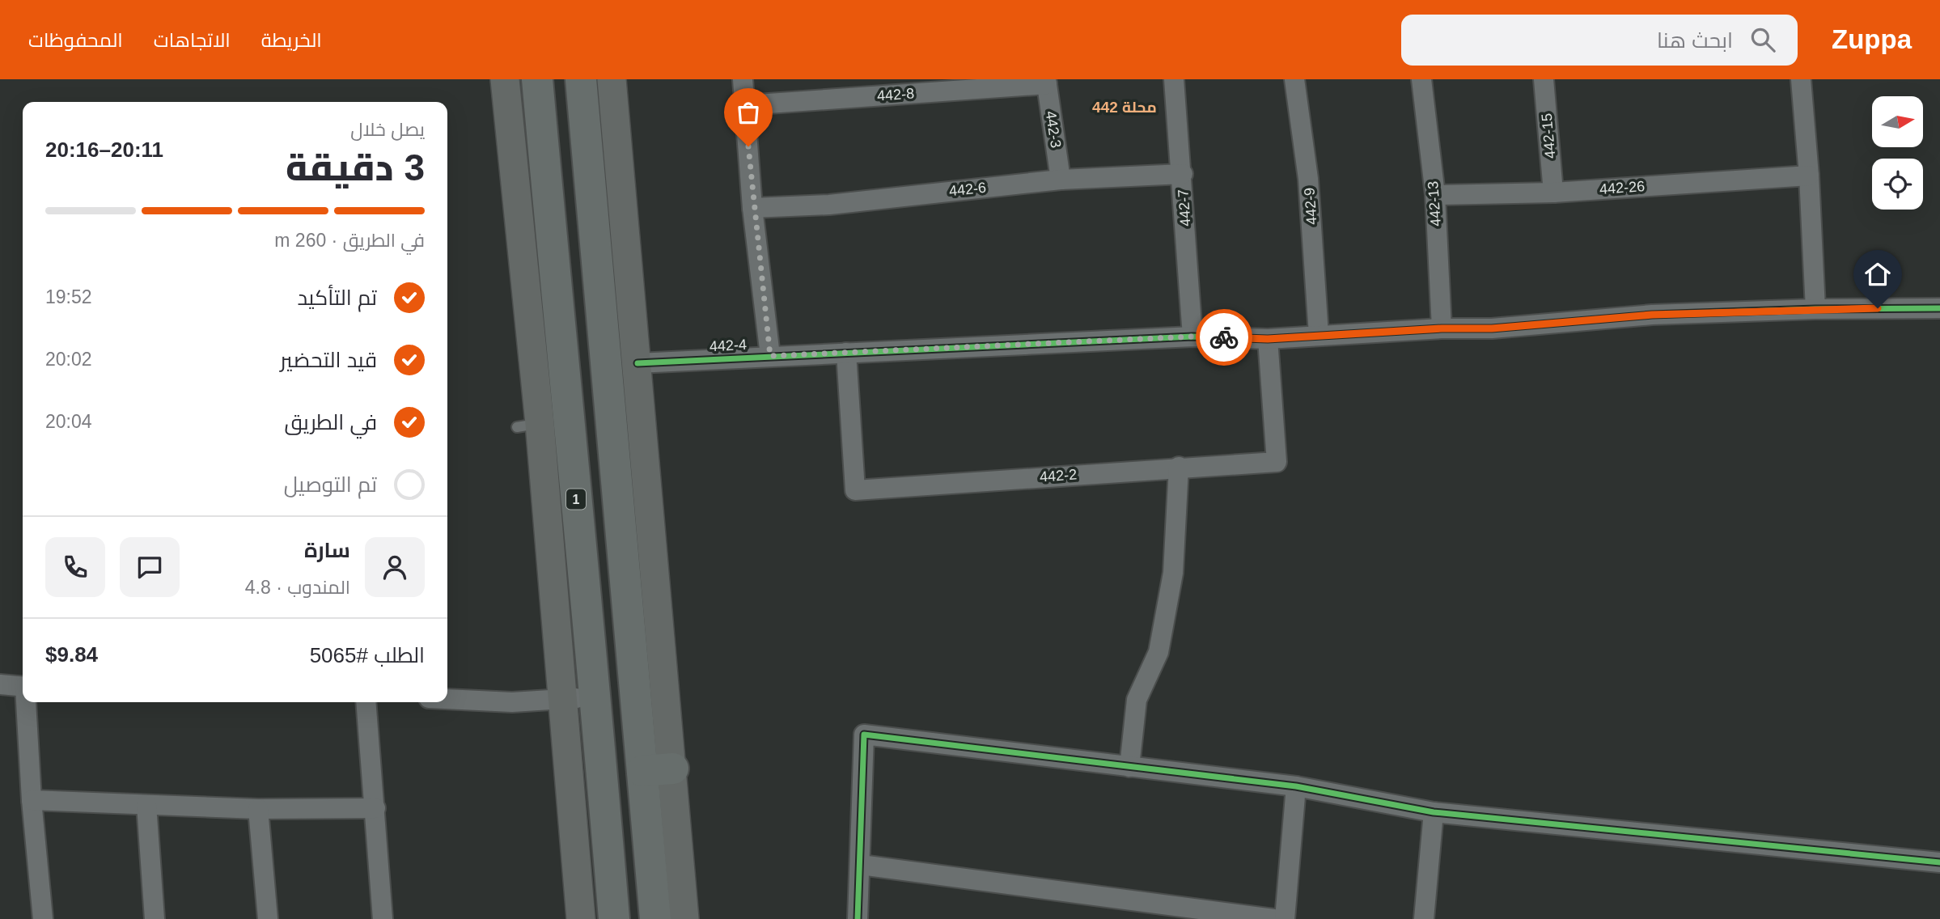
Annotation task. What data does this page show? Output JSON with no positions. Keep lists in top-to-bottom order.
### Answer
{
  "streets": {
    "highway": ["1"],
    "street": [
      "442-8",
      "442-3",
      "442-15",
      "442-26",
      "442-6",
      "442-13",
      "442-9",
      "442-7",
      "442-4",
      "442-2"
    ]
  },
  "crossings": [
    ["442-8", "442-3"],
    ["442-3", "442-6"],
    ["442-15", "442-26"],
    ["442-26", "442-13"],
    ["442-6", "442-7"],
    ["442-13", "442-4"],
    ["442-9", "442-4"],
    ["442-7", "442-4"],
    ["442-4", "442-2"]
  ],
  "districts": ["محلة 442"],
  "north": "right",
  "page": {
    "header": "Zuppa",
    "search": "ابحث هنا",
    "nav": ["الخريطة", "الاتجاهات", "المحفوظات"],
    "heading": ["3 دقيقة", "يصل خلال", "20:11–20:16"],
    "panel": [
      "سارة",
      "المندوب · 4.8",
      "الطلب #5065",
      "$9.84"
    ],
    "bar": "في الطريق · 260 m",
    "list": [
      ["تم التأكيد", "19:52"],
      ["قيد التحضير", "20:02"],
      ["في الطريق", "20:04"],
      "تم التوصيل"
    ]
  }
}
